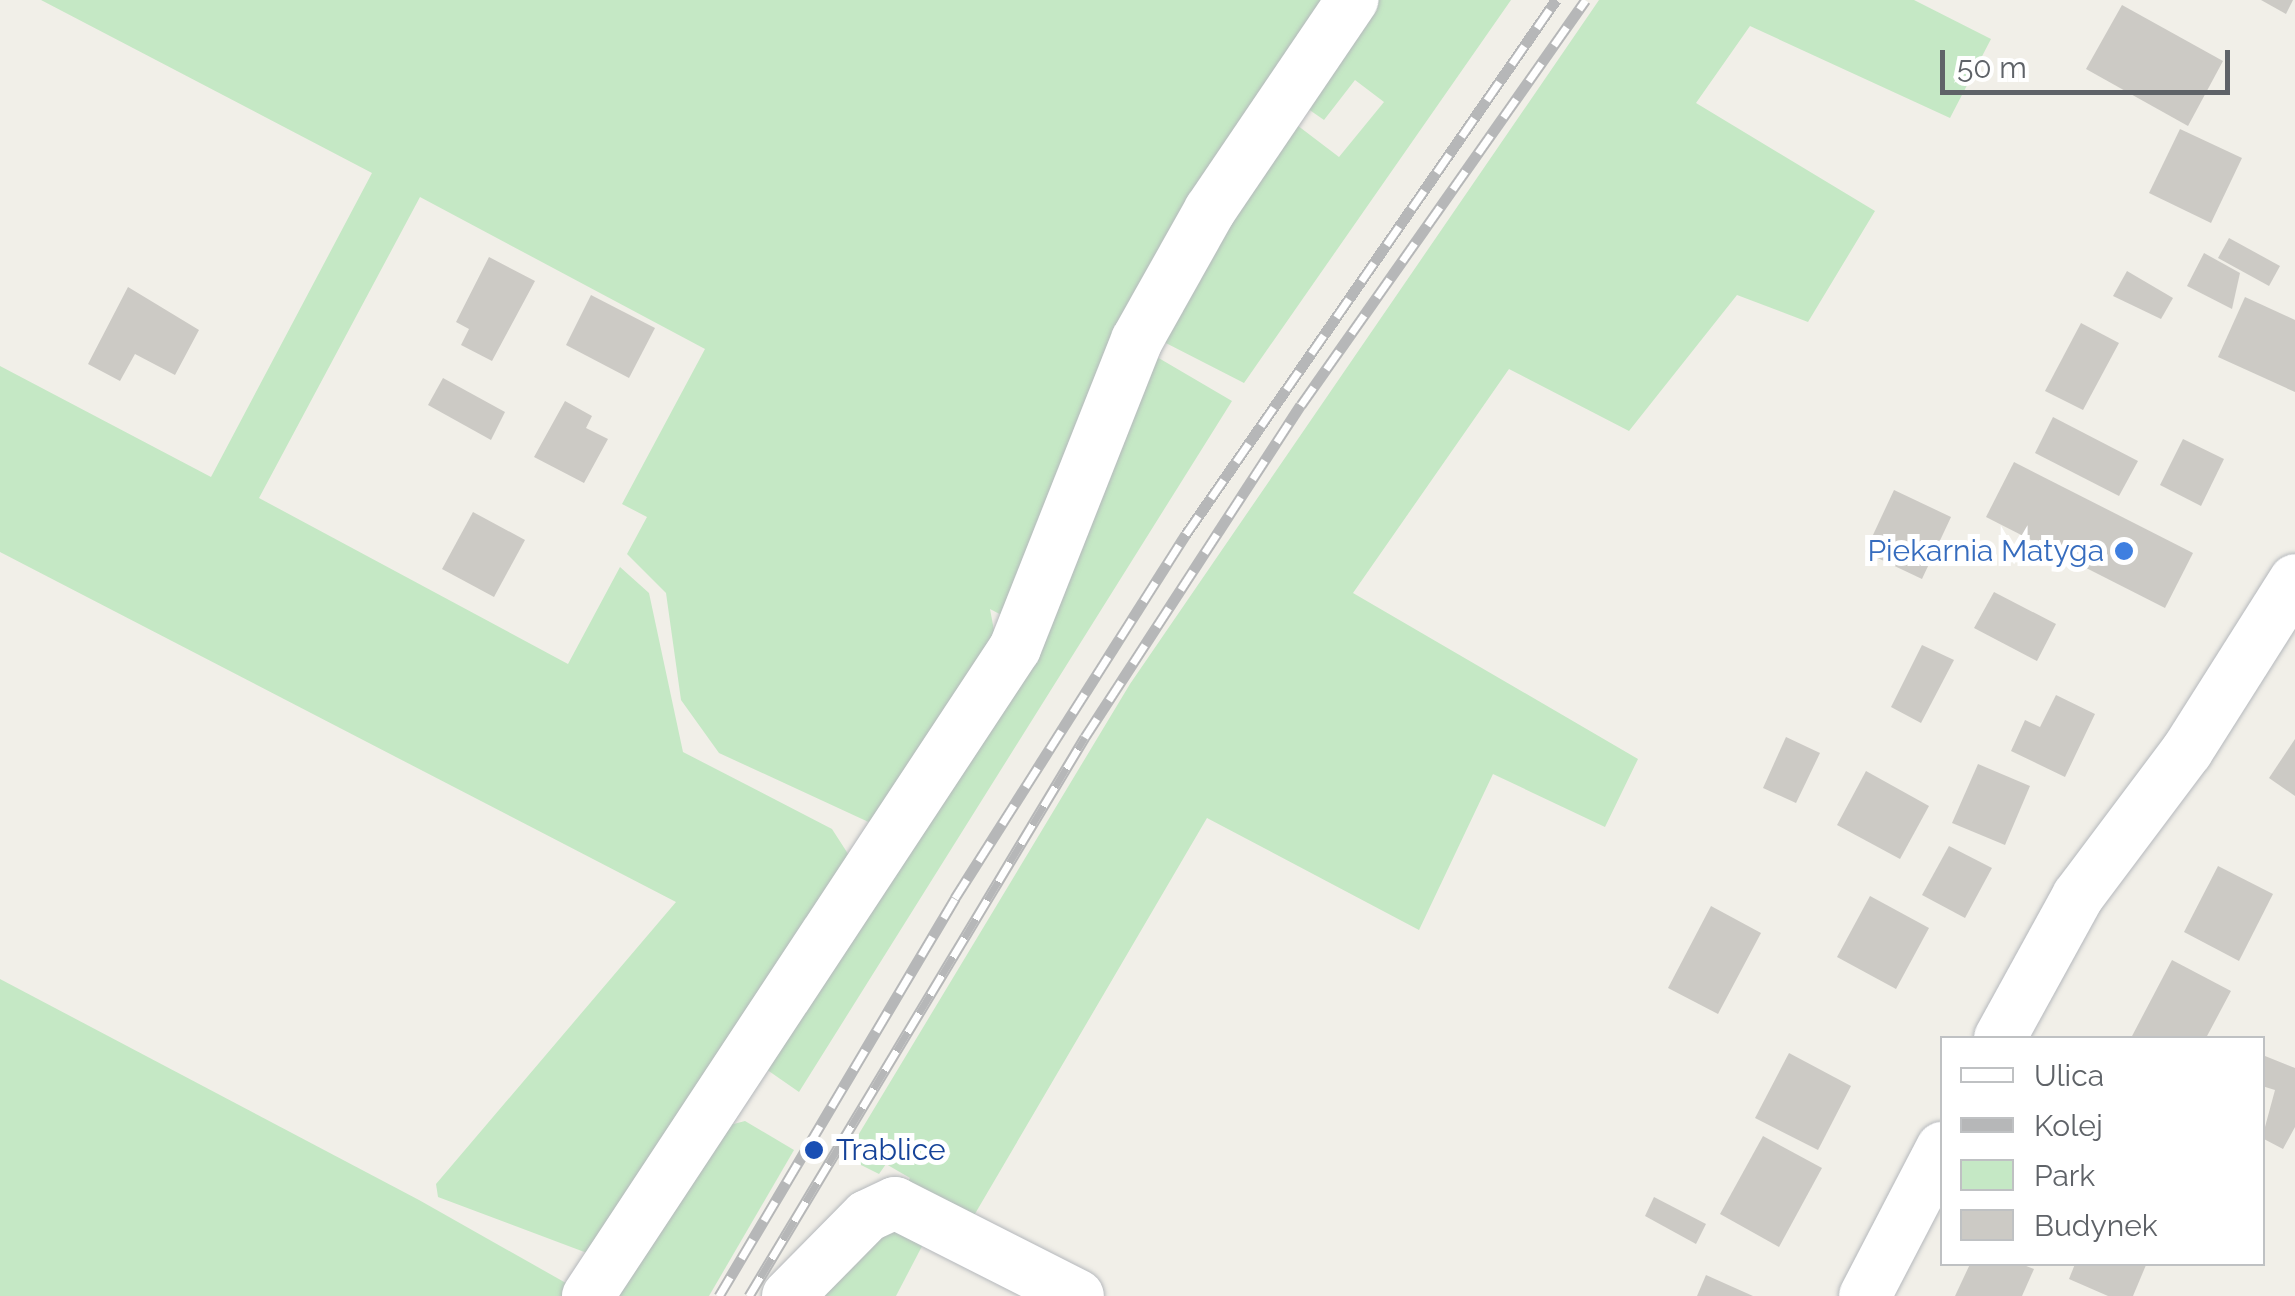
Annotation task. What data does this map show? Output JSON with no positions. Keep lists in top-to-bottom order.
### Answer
{
  "places": ["Piekarnia Matyga", "Trablice"],
  "legend": [
    "Ulica",
    "Kolej",
    "Park",
    "Budynek"
  ],
  "scale_bar": "50 m"
}
